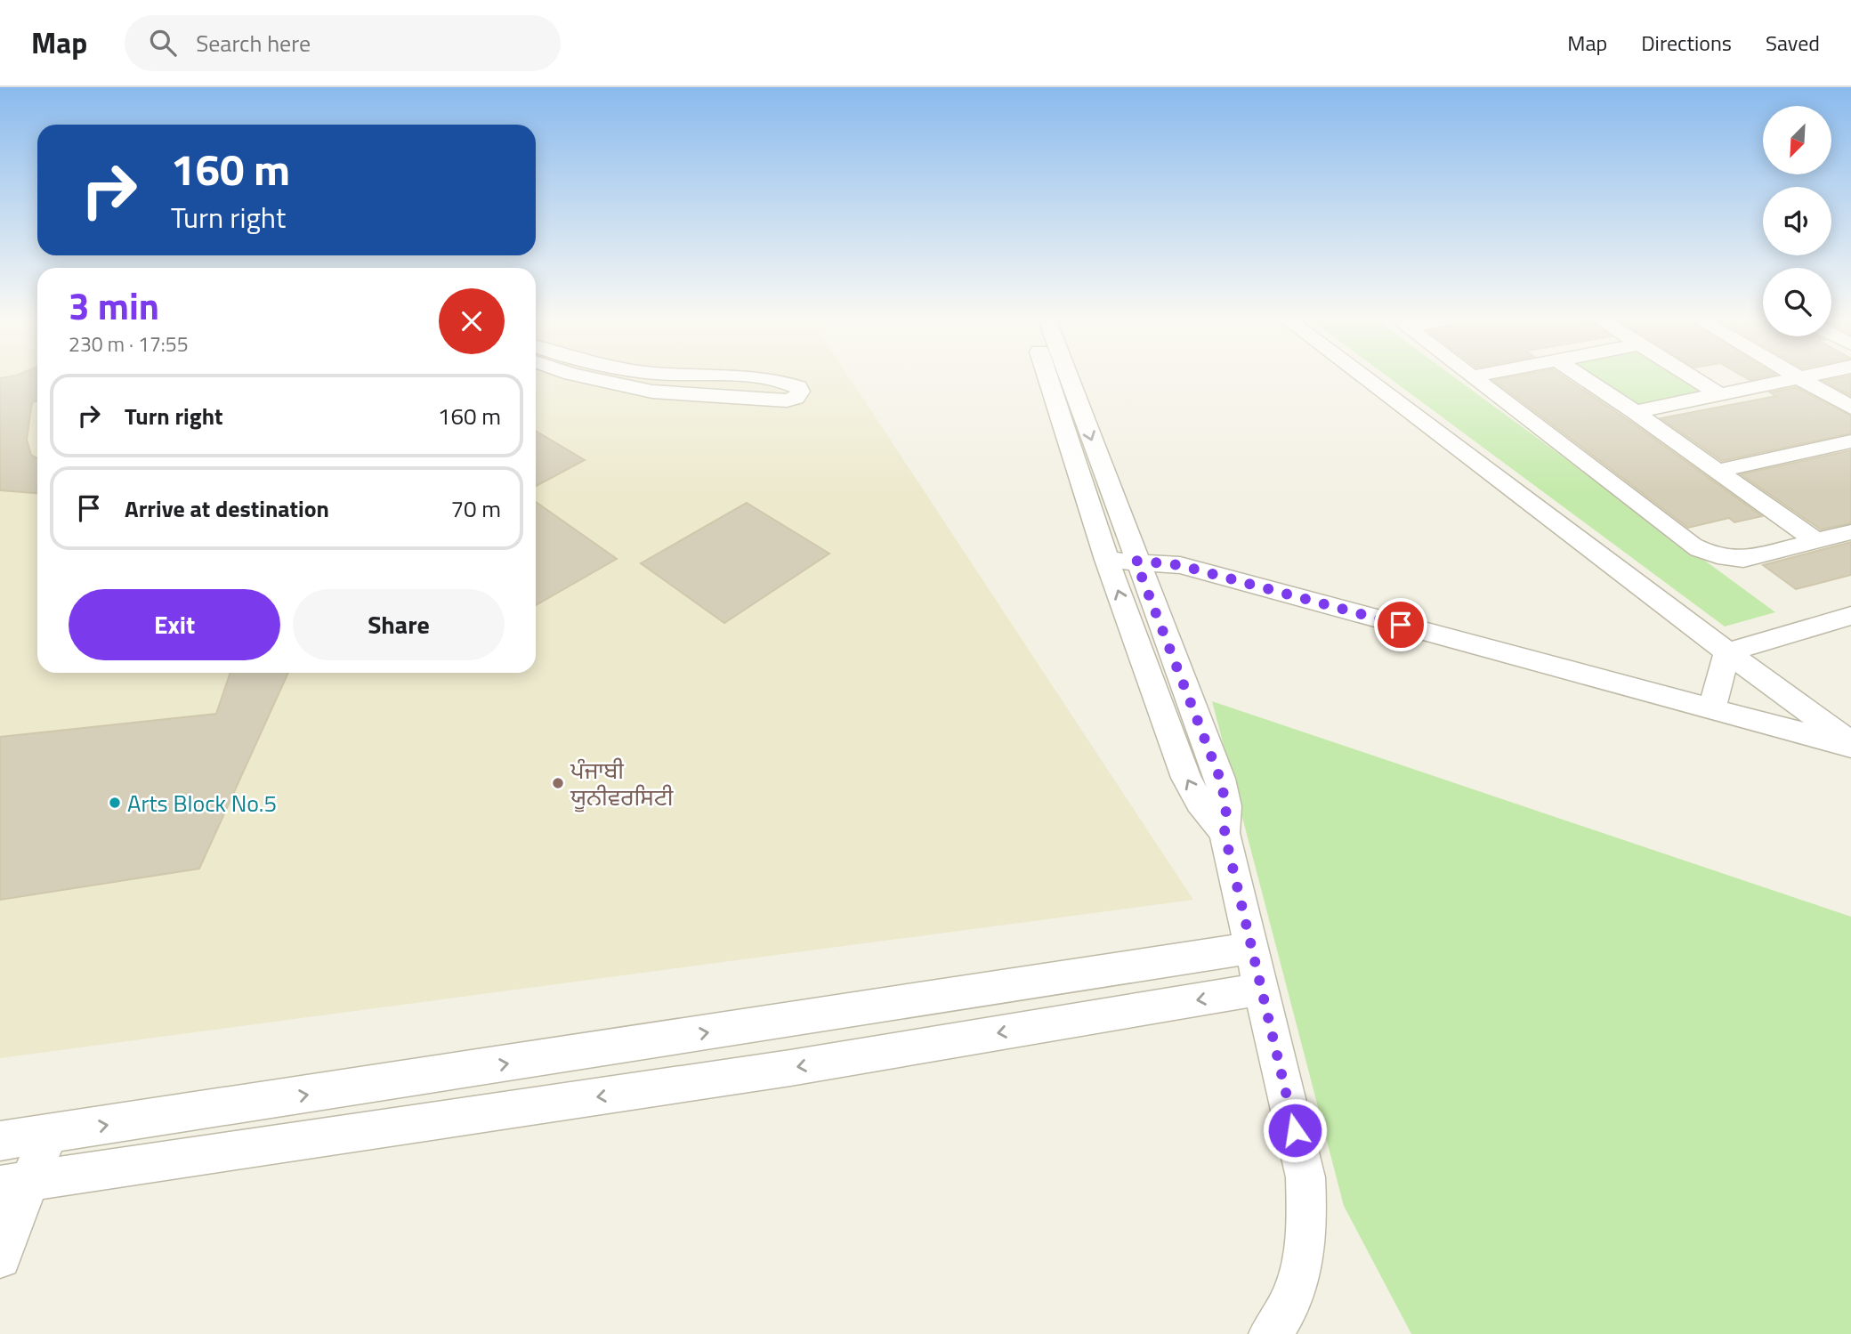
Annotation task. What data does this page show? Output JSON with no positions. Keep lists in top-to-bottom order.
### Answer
{
  "places": ["ਪੰਜਾਬੀ ਯੂਨੀਵਰਸਿਟੀ", "Arts Block No.5"],
  "north": "bottom left",
  "page": {
    "header": "Map",
    "search": "Search here",
    "nav": ["Map", "Directions", "Saved"],
    "turn": ["160 m", "Turn right"],
    "heading": ["3 min", "230 m · 17:55"],
    "list": [
      {
        "name": "Turn right",
        "value": "160 m"
      },
      {
        "name": "Arrive at destination",
        "value": "70 m"
      }
    ],
    "buttons": ["Exit", "Share"]
  }
}
